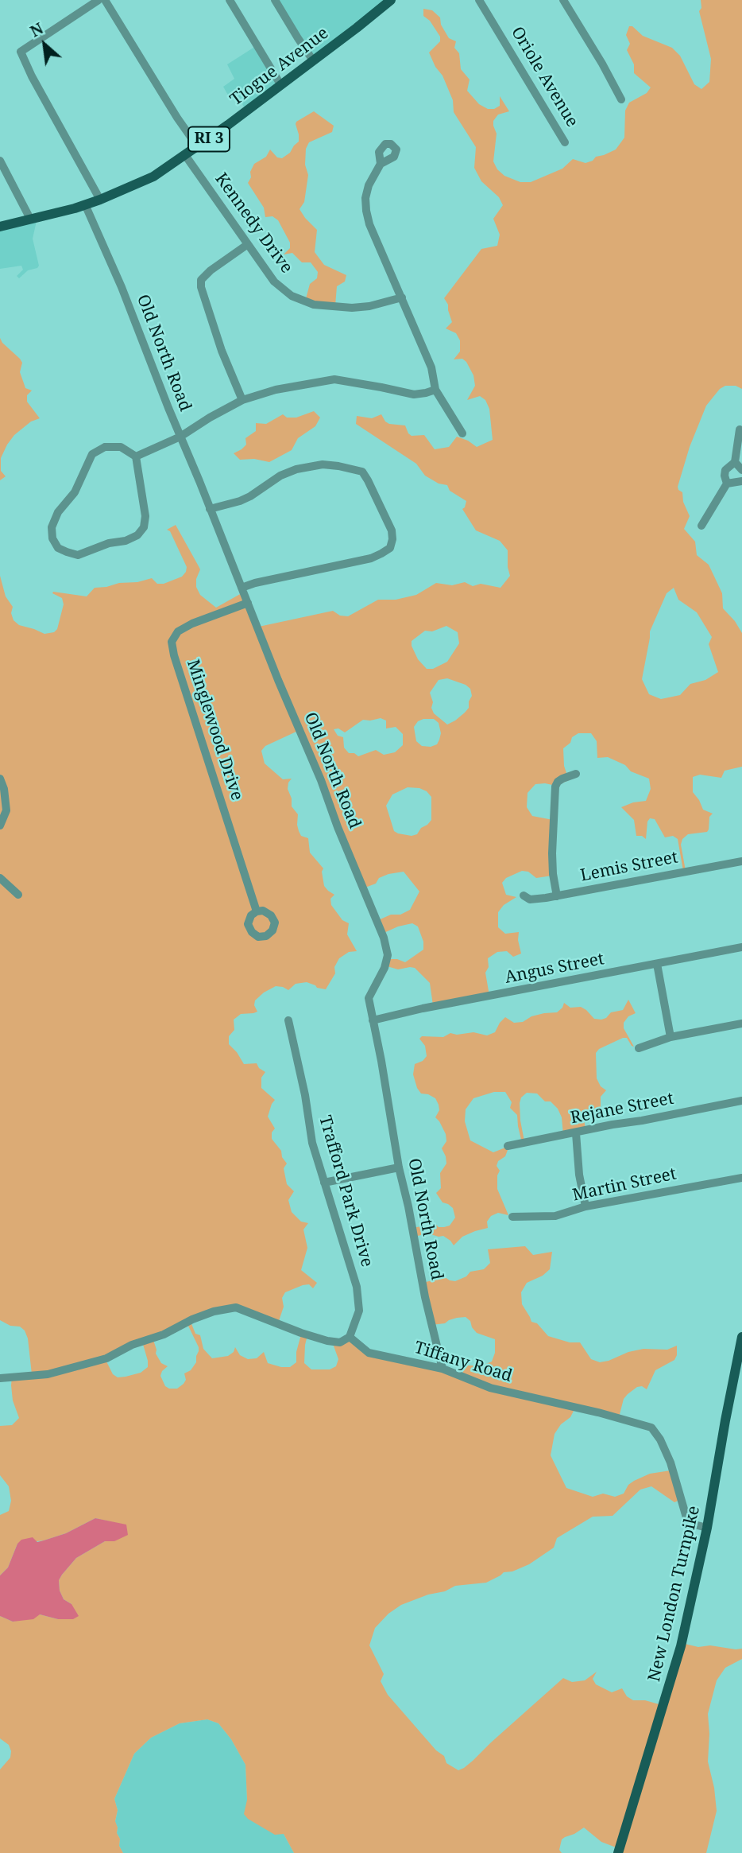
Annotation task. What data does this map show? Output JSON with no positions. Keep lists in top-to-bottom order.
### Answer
{
  "streets": {
    "main road": ["Tiogue Avenue", "RI 3", "New London Turnpike"],
    "street": [
      "Oriole Avenue",
      "Kennedy Drive",
      "Old North Road",
      "Minglewood Drive",
      "Lemis Street",
      "Angus Street",
      "Rejane Street",
      "Martin Street",
      "Trafford Park Drive",
      "Tiffany Road"
    ]
  },
  "crossings": [
    ["Tiogue Avenue", "Kennedy Drive"],
    ["Tiogue Avenue", "Old North Road"],
    ["Old North Road", "Minglewood Drive"],
    ["Old North Road", "Angus Street"],
    ["Old North Road", "Tiffany Road"],
    ["Trafford Park Drive", "Tiffany Road"],
    ["Tiffany Road", "New London Turnpike"]
  ],
  "north": "top left"
}
